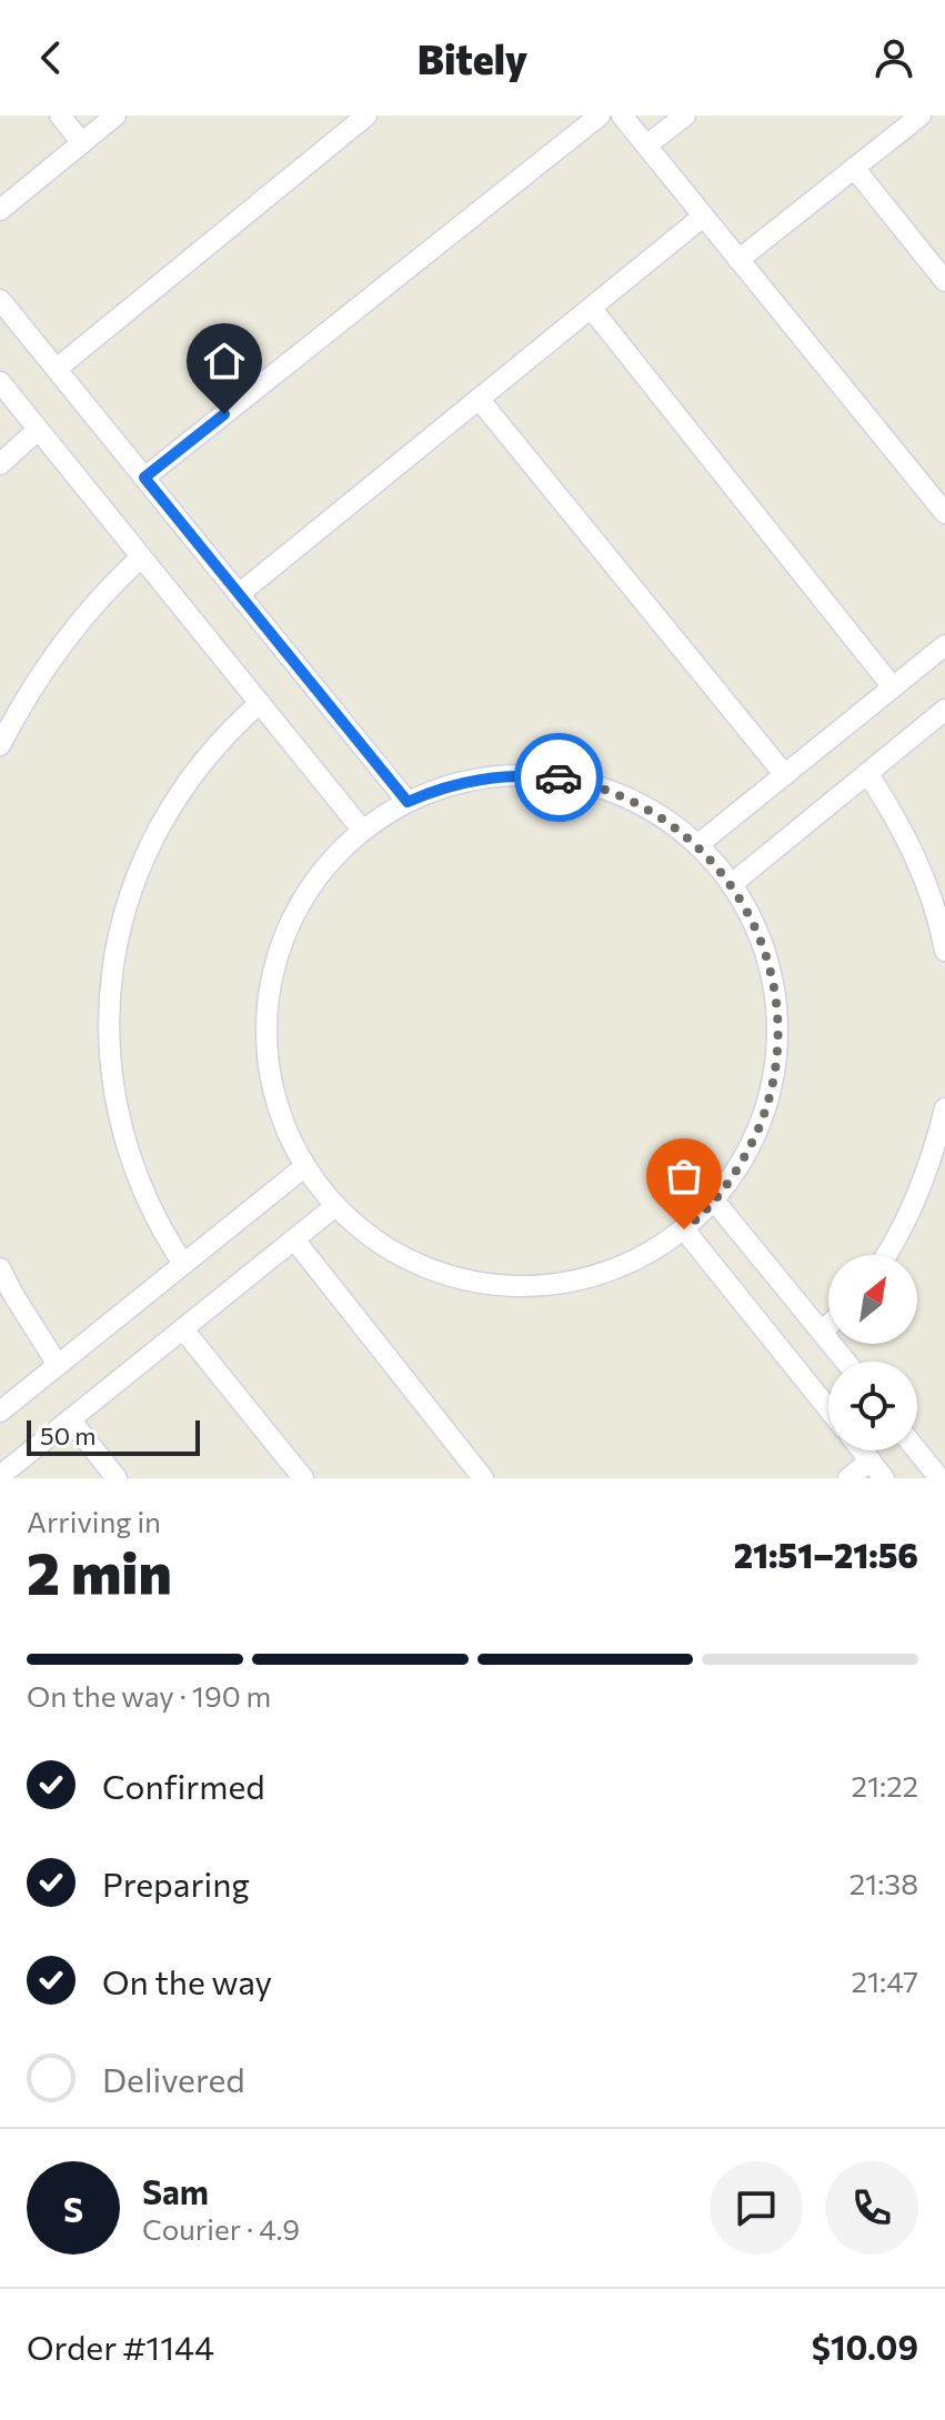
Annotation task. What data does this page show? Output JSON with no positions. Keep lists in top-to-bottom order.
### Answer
{
  "scale_bar": "50 m",
  "north": "top right",
  "page": {
    "header": "Bitely",
    "scale": "50 m",
    "heading": ["2 min", "Arriving in", "21:51–21:56"],
    "panel": [
      "Sam",
      "Courier · 4.9",
      "Order #1144",
      "$10.09"
    ],
    "bar": "On the way · 190 m",
    "list": [
      ["Confirmed", "21:22"],
      ["Preparing", "21:38"],
      ["On the way", "21:47"],
      "Delivered"
    ],
    "round": "S"
  }
}
